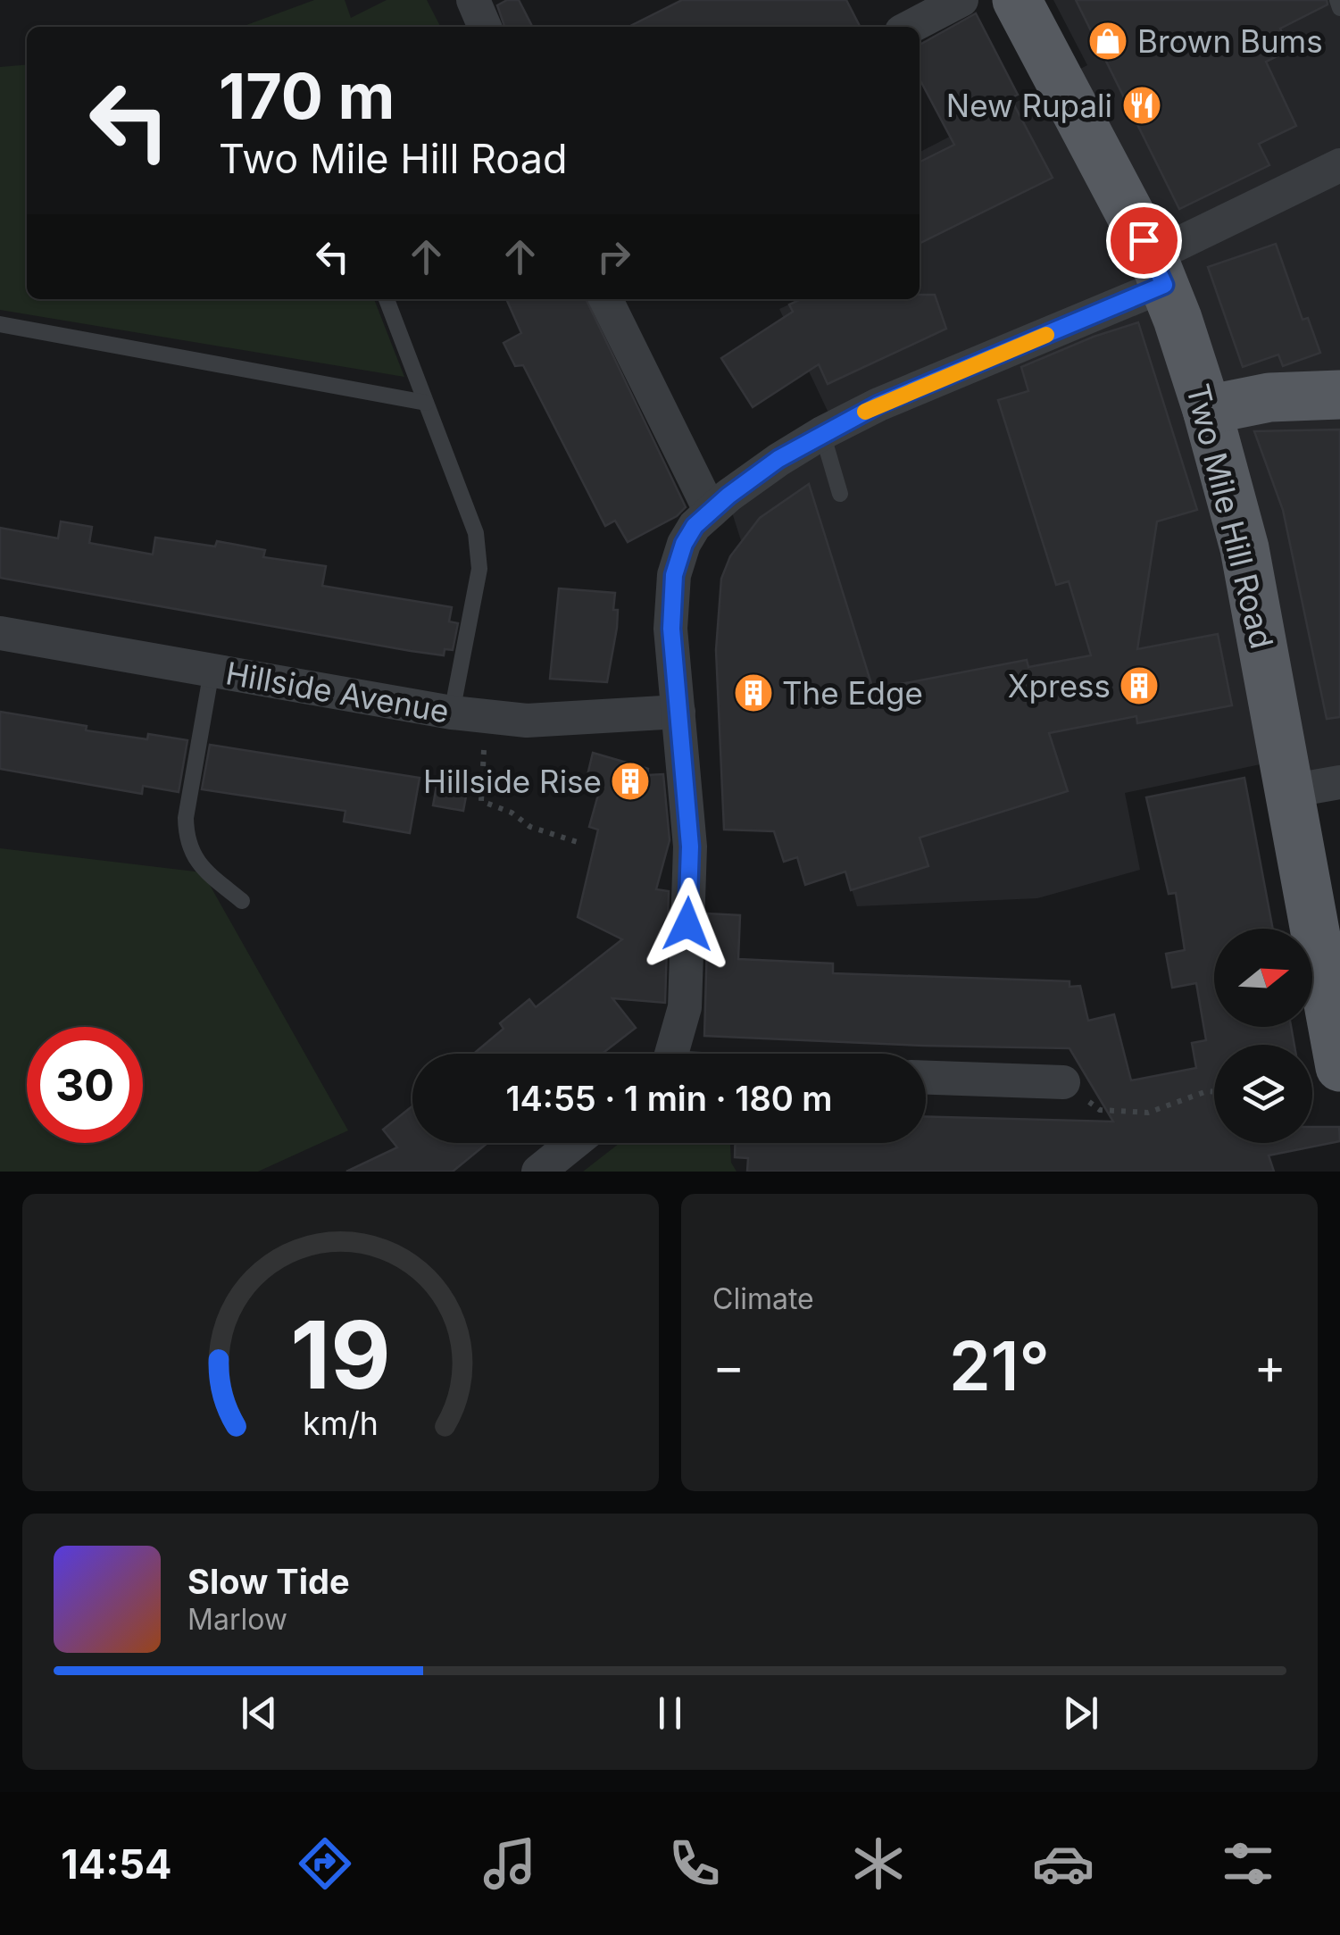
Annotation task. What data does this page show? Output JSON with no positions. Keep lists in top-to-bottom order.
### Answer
{
  "streets": {
    "main road": ["Two Mile Hill Road"],
    "street": ["Hillside Avenue"]
  },
  "places": {
    "shop": ["Brown Bums"],
    "restaurant": ["New Rupali"],
    "building": ["Xpress", "The Edge", "Hillside Rise"]
  },
  "north": "right",
  "page": {
    "turn": ["170 m", "Two Mile Hill Road"],
    "limit": "30",
    "trip": "14:55 · 1 min · 180 m",
    "tile": "Climate",
    "heat": ["−", "21°", "+"],
    "song": ["Slow Tide", "Marlow"],
    "tabs": "14:54",
    "gauge": ["19", "km/h"]
  }
}
